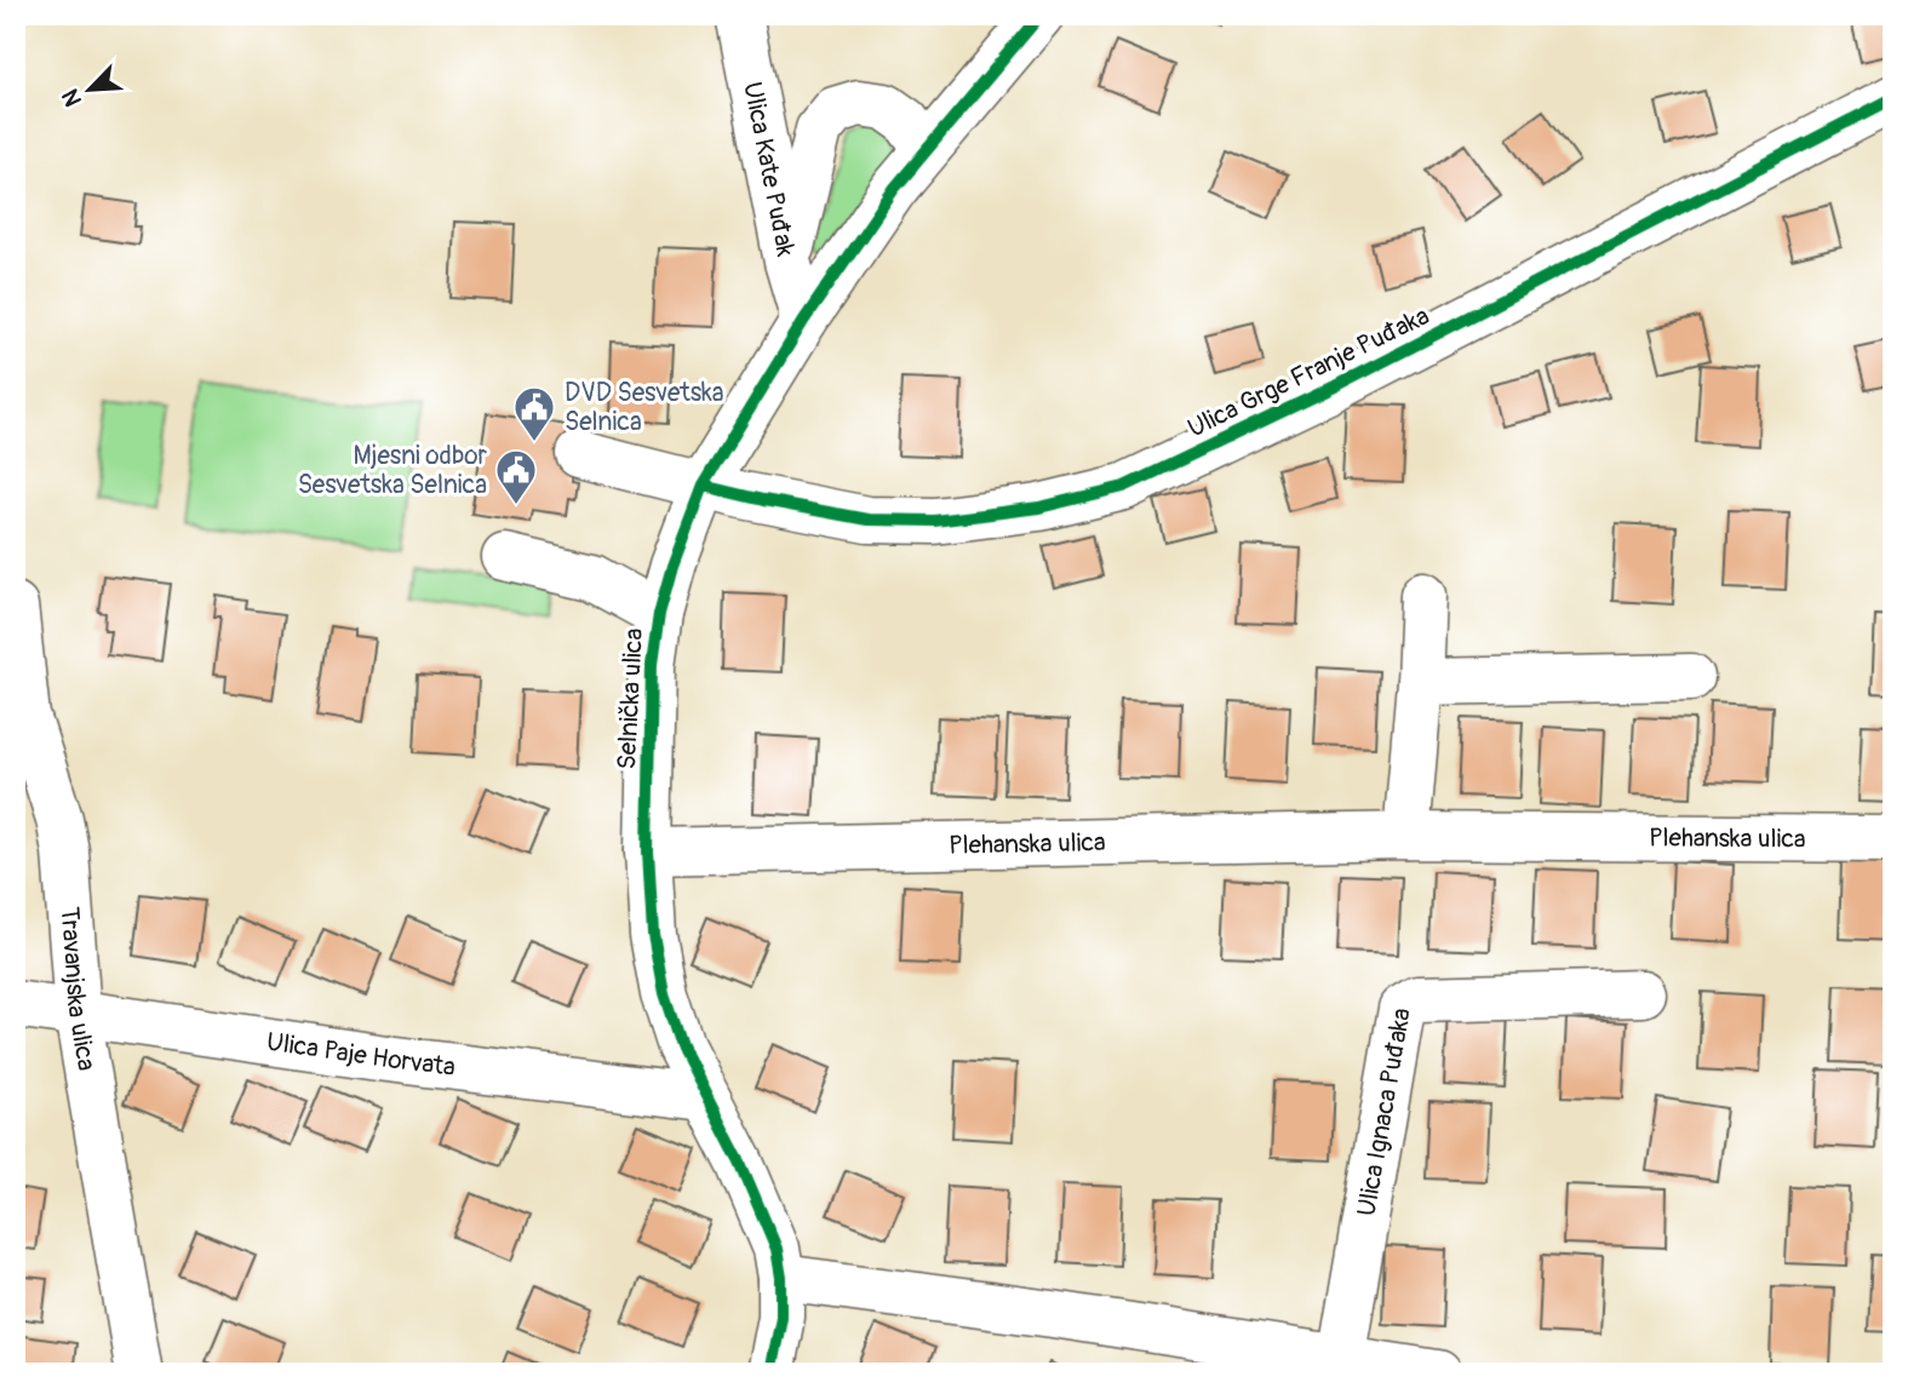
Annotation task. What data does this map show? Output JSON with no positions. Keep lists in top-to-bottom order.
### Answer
{
  "streets": {
    "street": [
      "Ulica Kate Puđak",
      "Ulica Grge Franje Puđaka",
      "Selnička ulica",
      "Plehanska ulica",
      "Travanjska ulica",
      "Ulica Paje Horvata",
      "Ulica Ignaca Puđaka"
    ]
  },
  "crossings": [
    ["Ulica Kate Puđak", "Selnička ulica"],
    ["Ulica Grge Franje Puđaka", "Selnička ulica"],
    ["Selnička ulica", "Plehanska ulica"],
    ["Selnička ulica", "Ulica Paje Horvata"],
    ["Travanjska ulica", "Ulica Paje Horvata"]
  ],
  "places": {
    "public building": ["DVD Sesvetska Selnica", "Mjesni odbor Sesvetska Selnica"]
  },
  "north": "bottom left"
}
